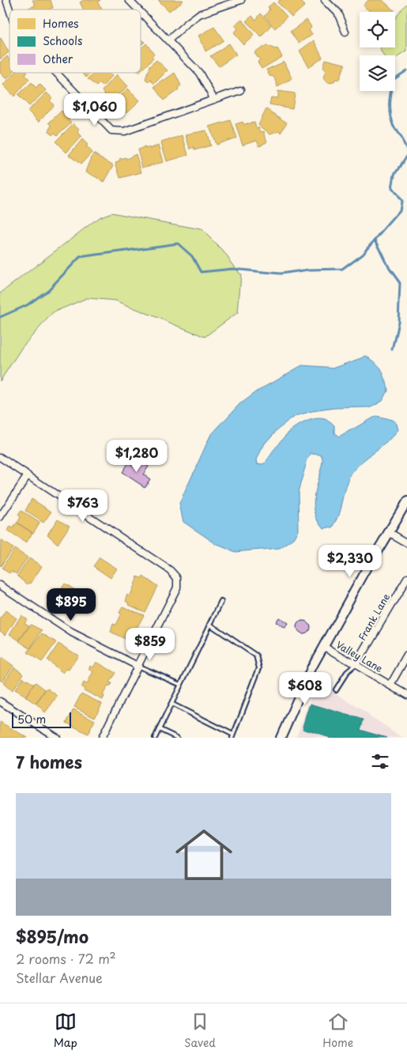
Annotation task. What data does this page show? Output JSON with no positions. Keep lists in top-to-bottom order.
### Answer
{
  "streets": {
    "street": ["Frank Lane", "Valley Lane"]
  },
  "crossings": [
    ["Frank Lane", "Valley Lane"]
  ],
  "legend": ["Homes", "Schools", "Other"],
  "scale_bar": "50 m",
  "page": {
    "price": [
      "$1,060",
      "$1,280",
      "$763",
      "$2,330",
      "$895",
      "$859",
      "$608"
    ],
    "scale": "50 m",
    "heading": "7 homes",
    "list": [
      {
        "name": "$895/mo",
        "note": "2 rooms · 72 m² · Stellar Avenue"
      }
    ],
    "tabs": ["Map", "Saved", "Home"]
  }
}
